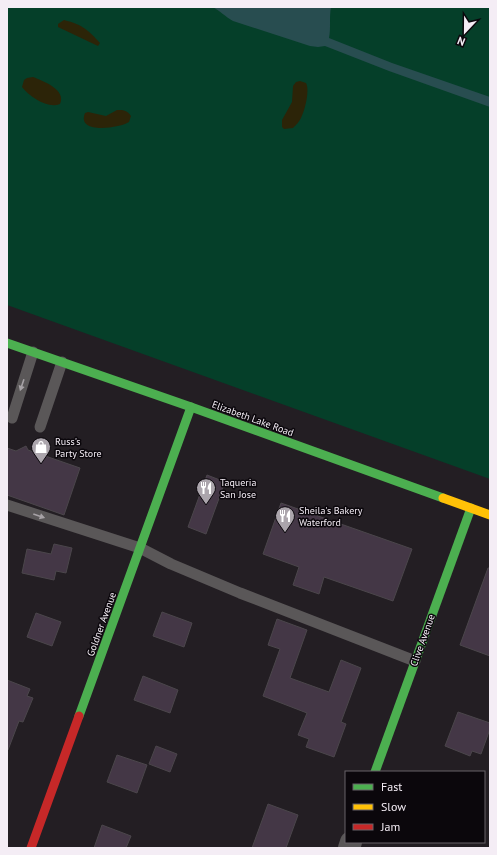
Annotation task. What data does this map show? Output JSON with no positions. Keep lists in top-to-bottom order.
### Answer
{
  "streets": {
    "street": ["Elizabeth Lake Road", "Goldner Avenue", "Clive Avenue"]
  },
  "crossings": [
    ["Elizabeth Lake Road", "Goldner Avenue"],
    ["Elizabeth Lake Road", "Clive Avenue"]
  ],
  "places": {
    "shop": ["Russ's Party Store"],
    "restaurant": ["Taqueria San Jose", "Sheila's Bakery Waterford"]
  },
  "legend": ["Fast", "Slow", "Jam"],
  "north": "bottom"
}
